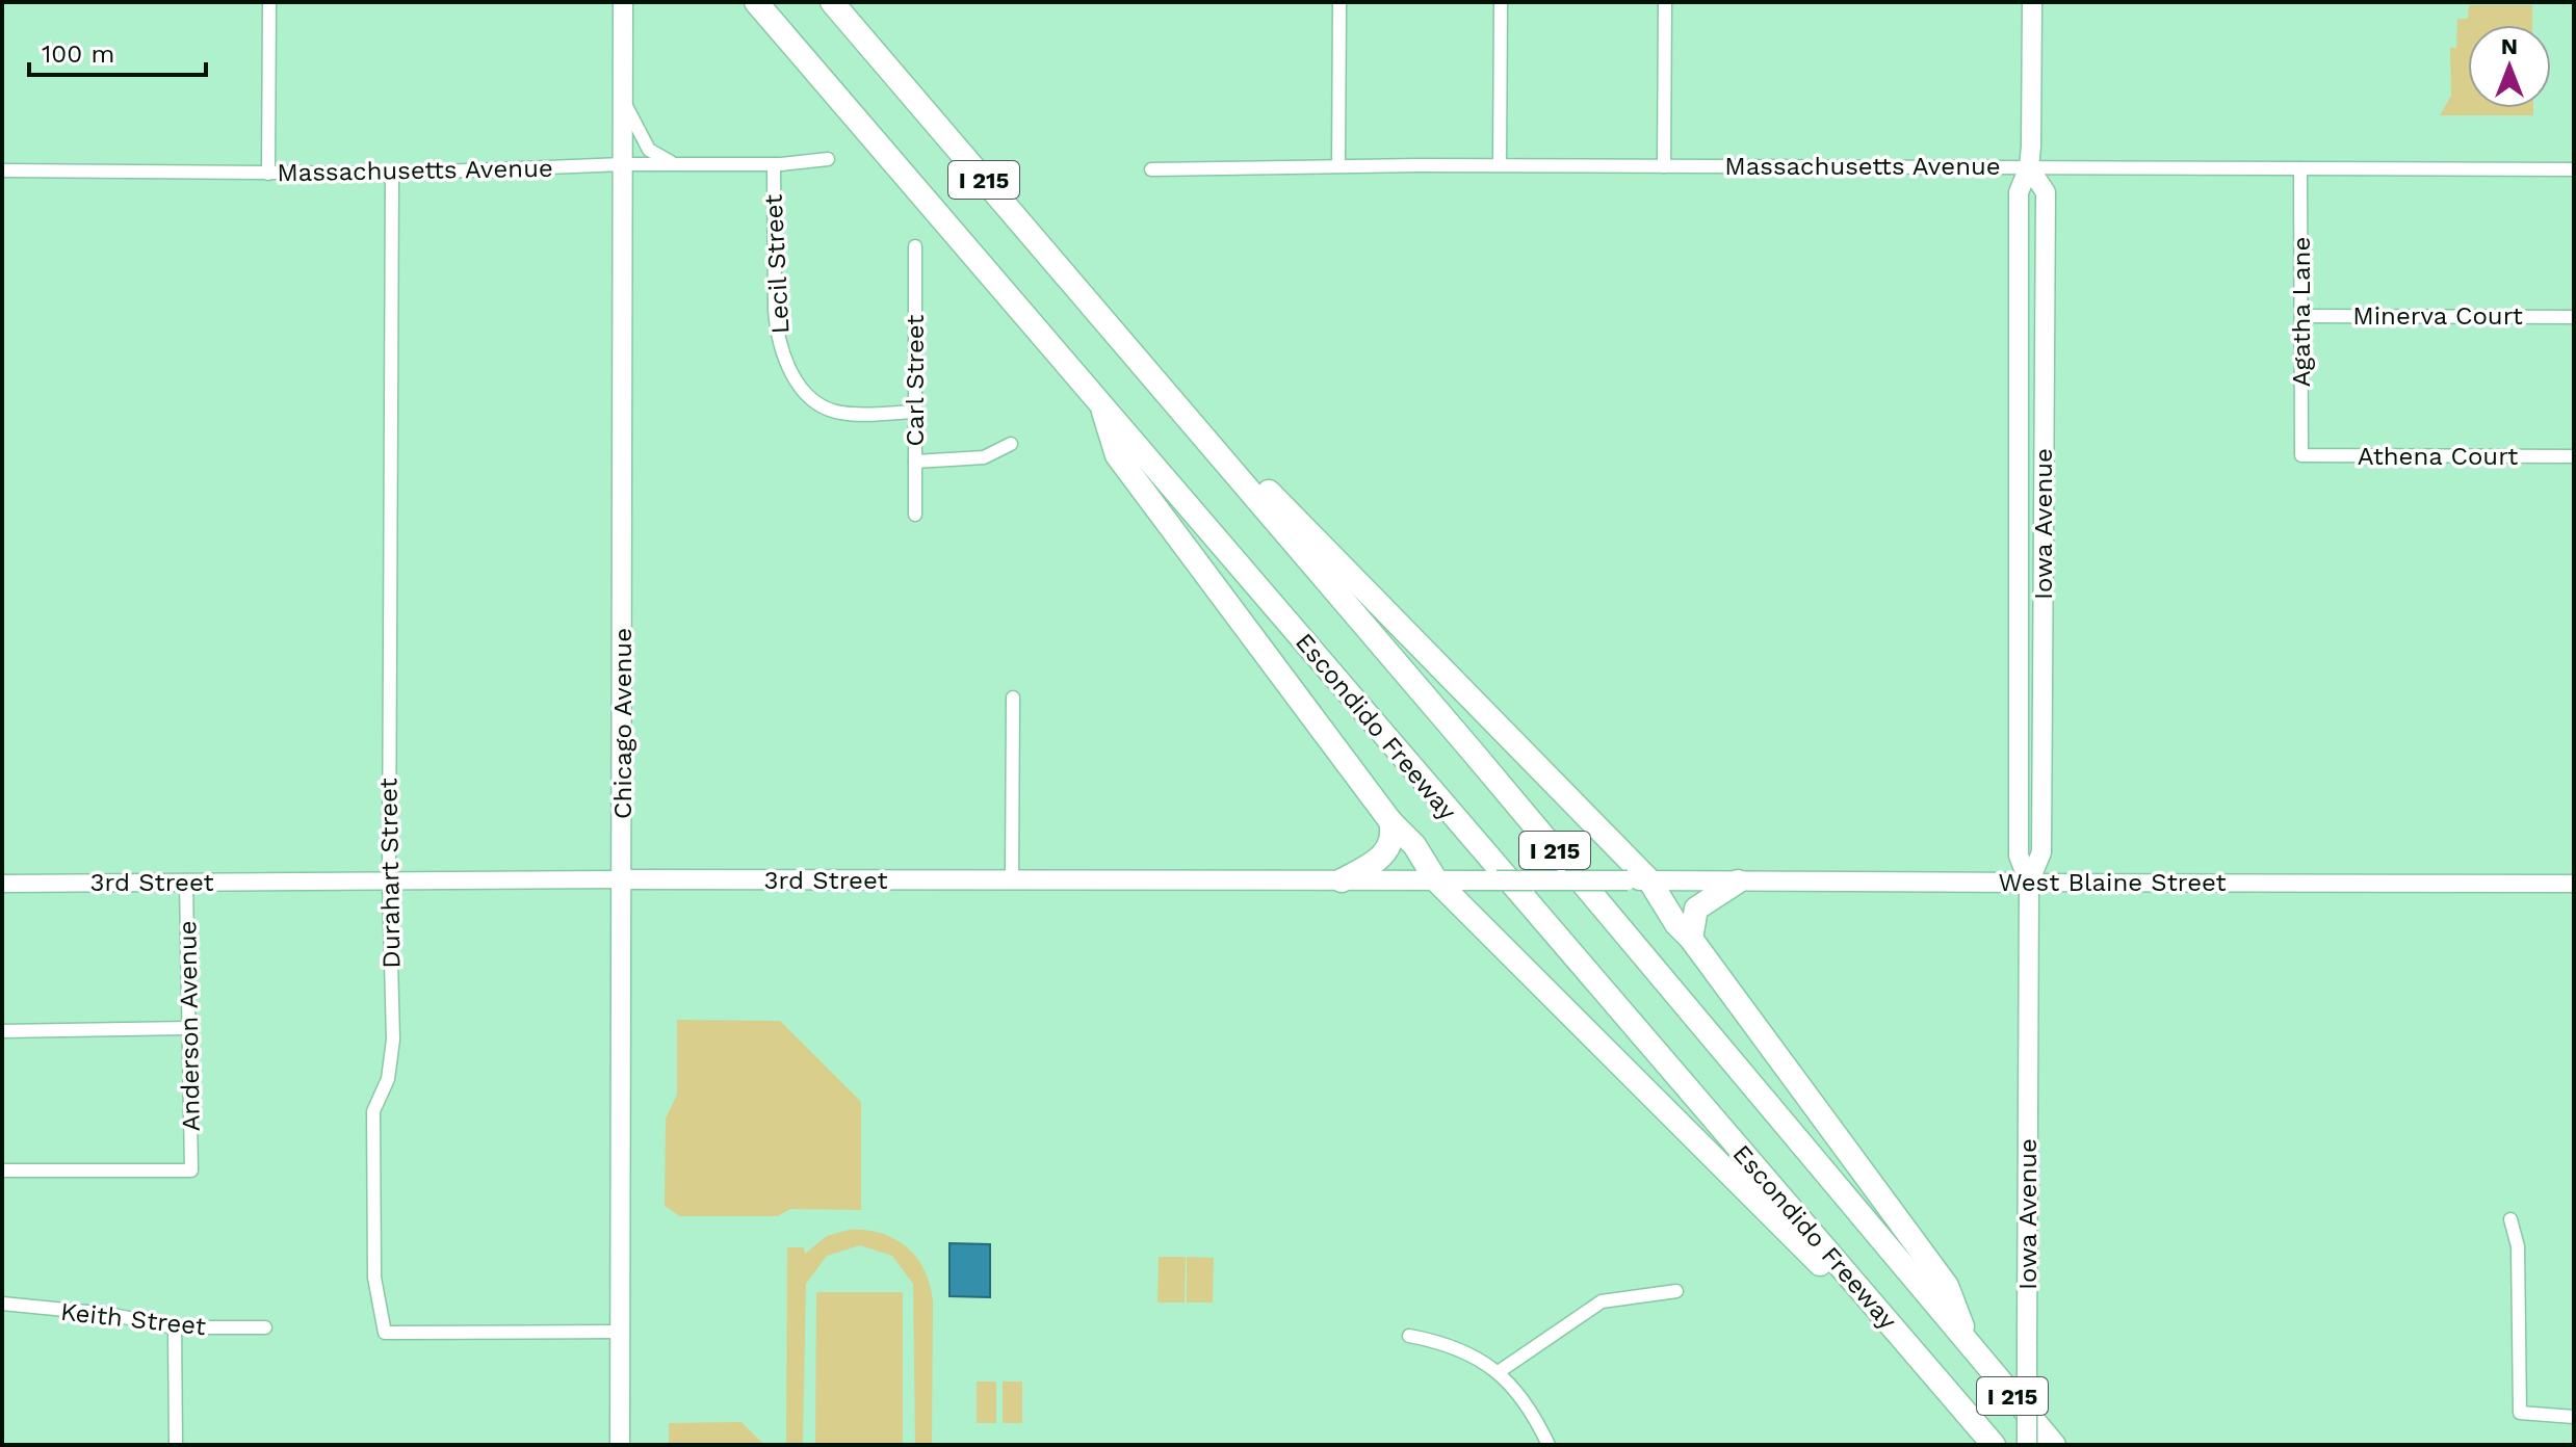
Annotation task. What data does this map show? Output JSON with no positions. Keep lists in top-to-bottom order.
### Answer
{
  "streets": {
    "highway": ["I 215", "Escondido Freeway"],
    "main road": [
      "Iowa Avenue",
      "Chicago Avenue",
      "3rd Street",
      "West Blaine Street"
    ],
    "street": [
      "Massachusetts Avenue",
      "Lecil Street",
      "Agatha Lane",
      "Minerva Court",
      "Carl Street",
      "Athena Court",
      "Durahart Street",
      "Anderson Avenue",
      "Keith Street"
    ]
  },
  "crossings": [
    ["Massachusetts Avenue", "Lecil Street"],
    ["Massachusetts Avenue", "Agatha Lane"],
    ["Massachusetts Avenue", "Iowa Avenue"],
    ["Massachusetts Avenue", "Chicago Avenue"],
    ["Massachusetts Avenue", "Durahart Street"],
    ["Lecil Street", "Carl Street"],
    ["Agatha Lane", "Minerva Court"],
    ["Agatha Lane", "Athena Court"],
    ["Iowa Avenue", "West Blaine Street"],
    ["Chicago Avenue", "Durahart Street"],
    ["Chicago Avenue", "3rd Street"],
    ["Durahart Street", "3rd Street"],
    ["3rd Street", "West Blaine Street"],
    ["3rd Street", "Anderson Avenue"]
  ],
  "scale_bar": "100 m",
  "north": "top"
}
